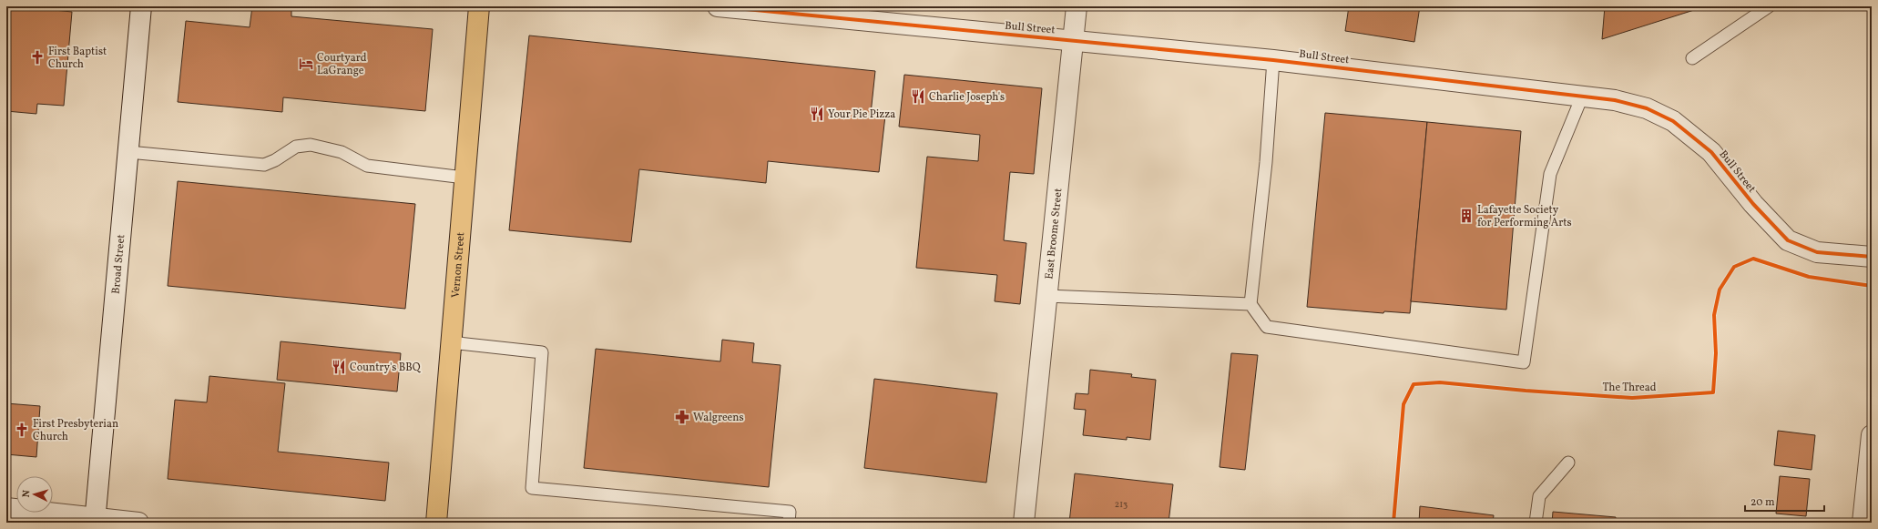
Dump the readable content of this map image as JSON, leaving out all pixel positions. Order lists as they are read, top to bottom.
{
  "streets": {
    "main road": ["Vernon Street"],
    "street": ["Bull Street", "East Broome Street", "Broad Street"],
    "cycle path": ["The Thread"]
  },
  "crossings": [
    ["Bull Street", "East Broome Street"]
  ],
  "places": {
    "church": ["First Baptist Church", "First Presbyterian Church"],
    "hotel": ["Courtyard LaGrange"],
    "restaurant": ["Charlie Joseph's", "Your Pie Pizza", "Country's BBQ"],
    "building": ["Lafayette Society for Performing Arts"],
    "pharmacy": ["Walgreens"]
  },
  "house_numbers": ["213"],
  "scale_bar": "20 m",
  "north": "left"
}
